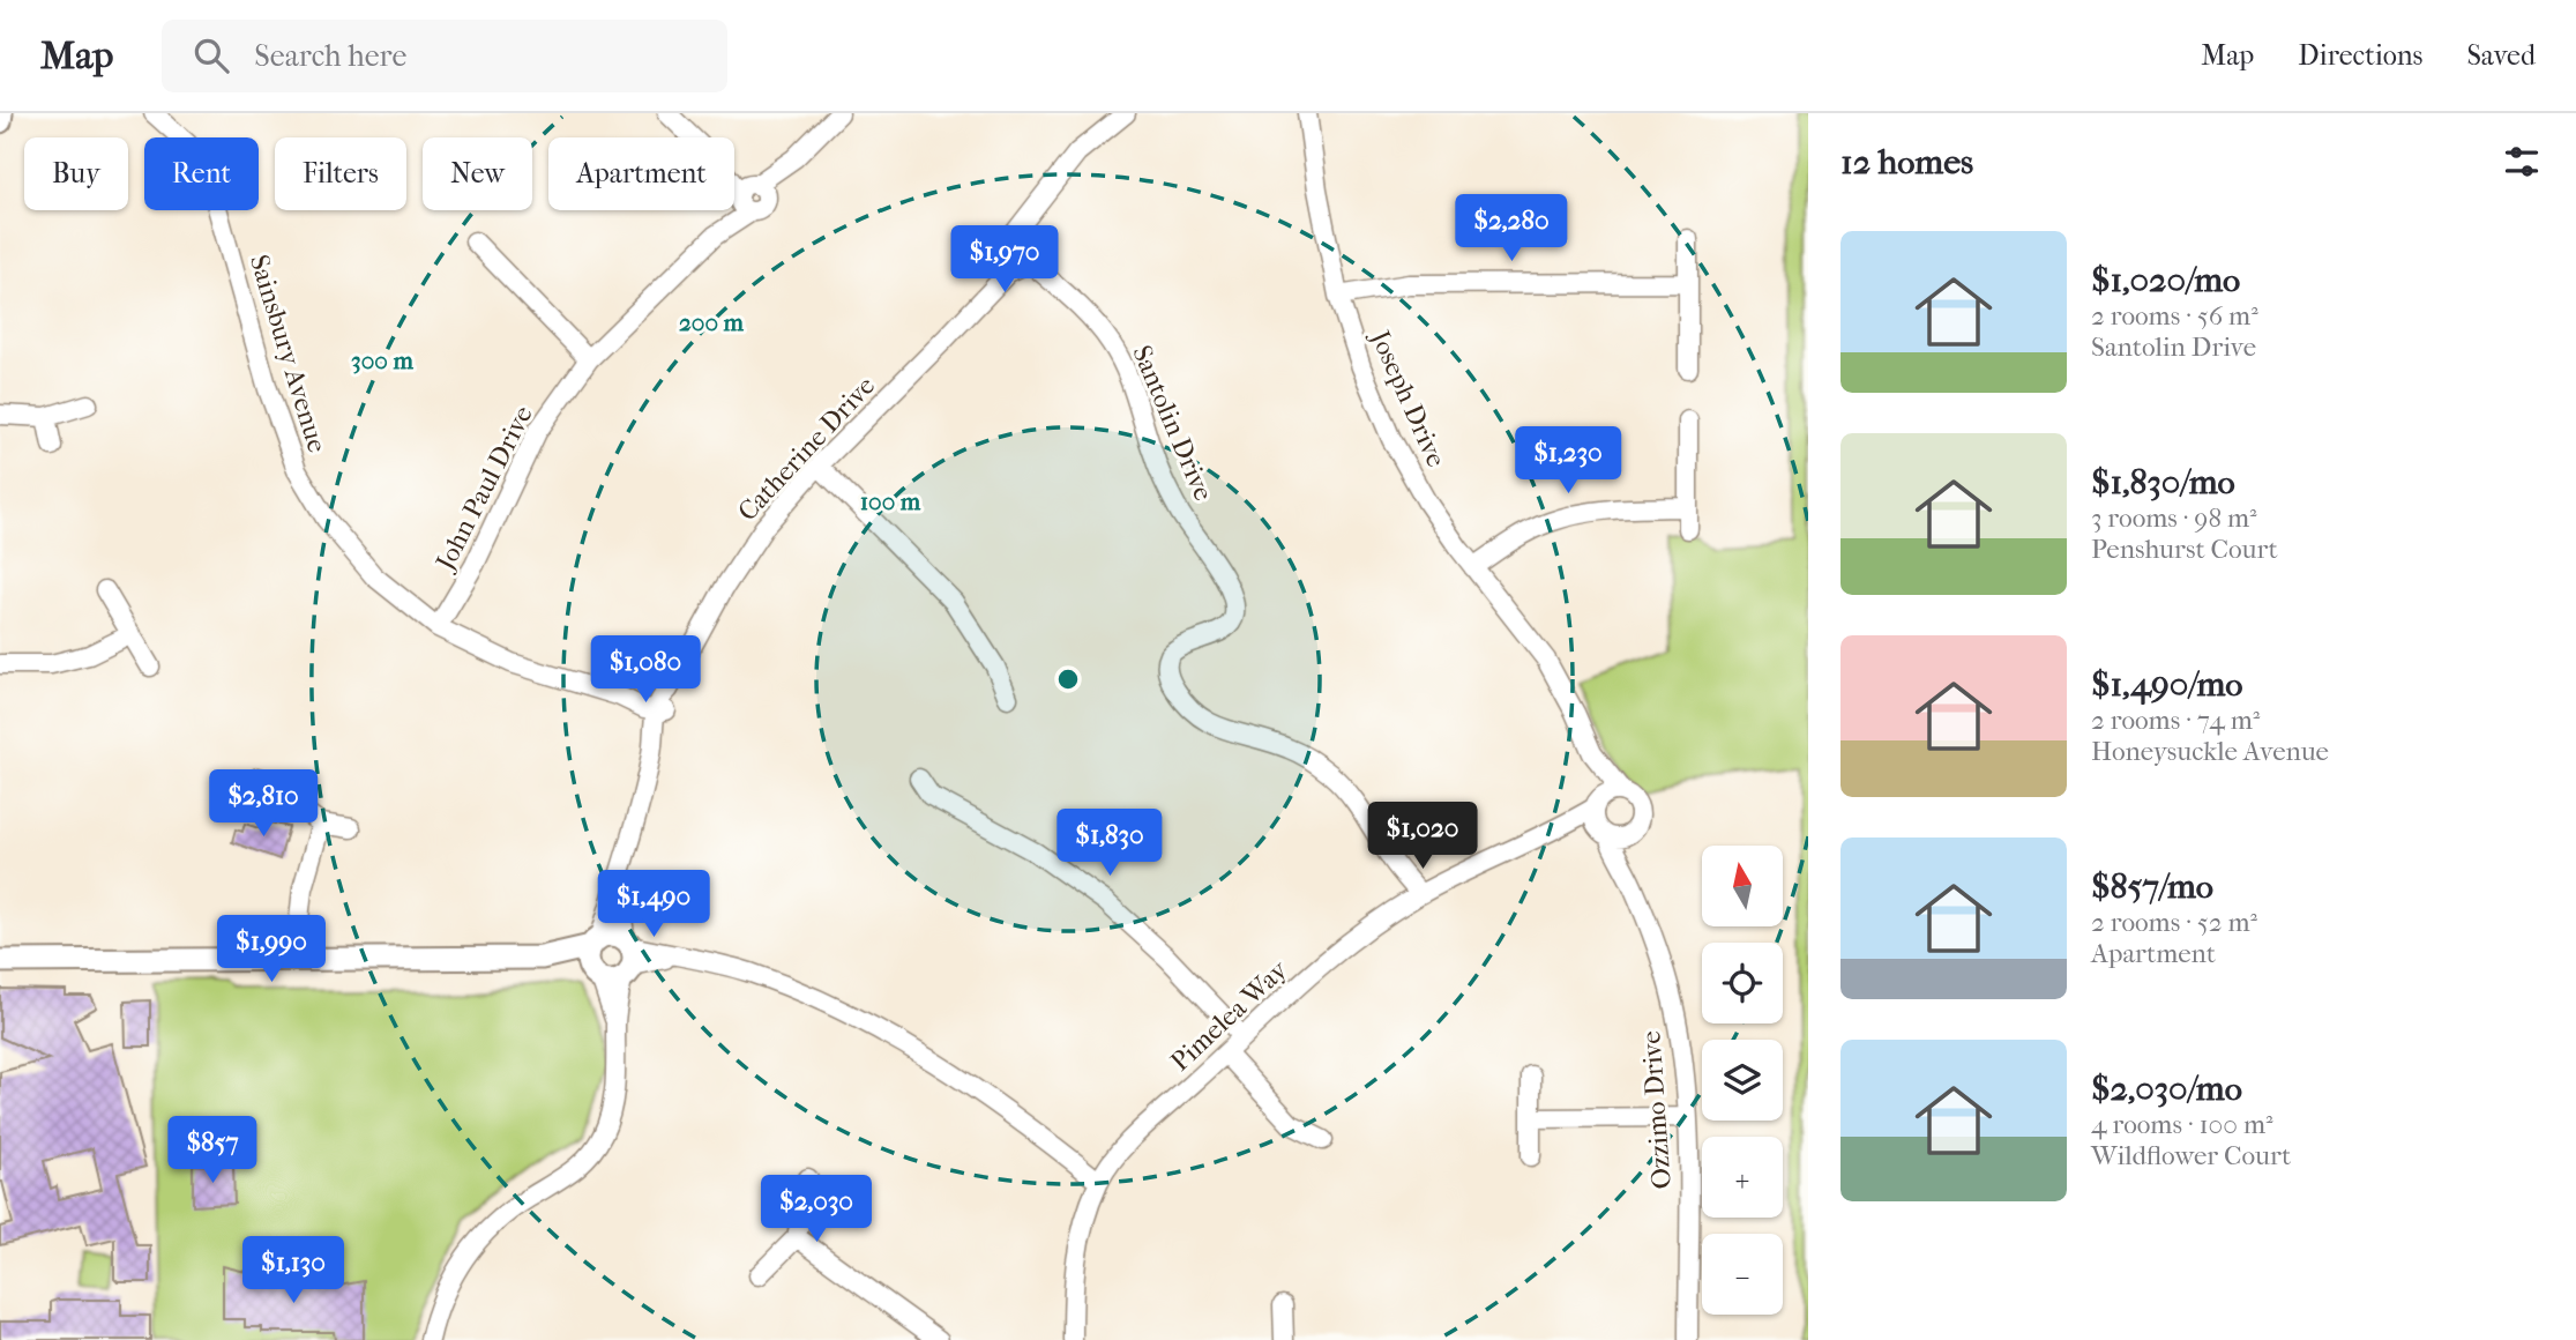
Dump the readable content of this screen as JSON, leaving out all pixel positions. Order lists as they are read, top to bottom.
{
  "streets": {
    "street": [
      "Sainsbury Avenue",
      "Joseph Drive",
      "Santolin Drive",
      "Catherine Drive",
      "John Paul Drive",
      "Pimelea Way",
      "Ozzimo Drive"
    ]
  },
  "crossings": [
    ["Sainsbury Avenue", "Catherine Drive"],
    ["Sainsbury Avenue", "John Paul Drive"],
    ["Joseph Drive", "Pimelea Way"],
    ["Joseph Drive", "Ozzimo Drive"],
    ["Santolin Drive", "Catherine Drive"],
    ["Santolin Drive", "Pimelea Way"],
    ["Pimelea Way", "Ozzimo Drive"]
  ],
  "north": "top",
  "page": {
    "header": "Map",
    "search": "Search here",
    "nav": ["Map", "Directions", "Saved"],
    "heading": "12 homes",
    "chip": [
      "Buy",
      "Rent",
      "Filters",
      "New",
      "Apartment"
    ],
    "price": [
      "$2,280",
      "$1,970",
      "$1,230",
      "$1,080",
      "$2,810",
      "$1,020",
      "$1,830",
      "$1,490",
      "$1,990",
      "$857",
      "$2,030",
      "$1,130"
    ],
    "list": [
      {
        "name": "$1,020/mo",
        "note": "2 rooms · 56 m² · Santolin Drive"
      },
      {
        "name": "$1,830/mo",
        "note": "3 rooms · 98 m² · Penshurst Court"
      },
      {
        "name": "$1,490/mo",
        "note": "2 rooms · 74 m² · Honeysuckle Avenue"
      },
      {
        "name": "$857/mo",
        "note": "2 rooms · 52 m² · Apartment"
      },
      {
        "name": "$2,030/mo",
        "note": "4 rooms · 100 m² · Wildflower Court"
      }
    ],
    "map_buttons": ["+", "−"]
  },
  "rings": ["200 m", "300 m", "100 m"]
}
